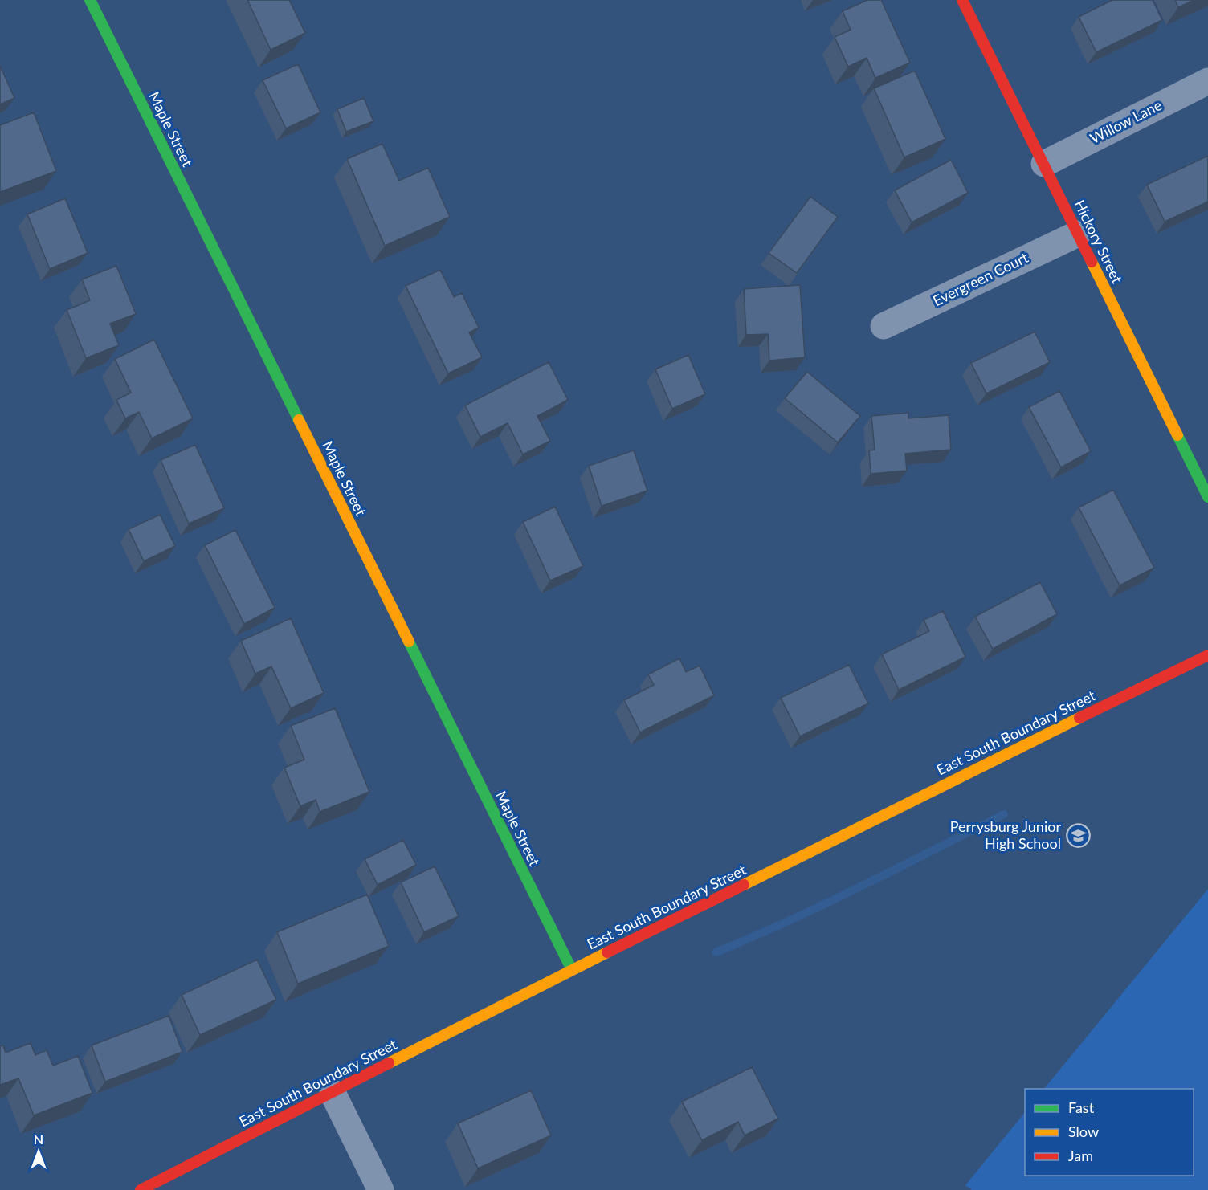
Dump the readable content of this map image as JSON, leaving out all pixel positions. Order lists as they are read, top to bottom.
{
  "streets": {
    "street": [
      "Willow Lane",
      "Maple Street",
      "Hickory Street",
      "Evergreen Court",
      "East South Boundary Street"
    ]
  },
  "crossings": [
    ["Willow Lane", "Hickory Street"],
    ["Maple Street", "East South Boundary Street"],
    ["Hickory Street", "Evergreen Court"]
  ],
  "places": {
    "school or university": ["Perrysburg Junior High School"]
  },
  "legend": ["Fast", "Slow", "Jam"],
  "north": "top"
}
